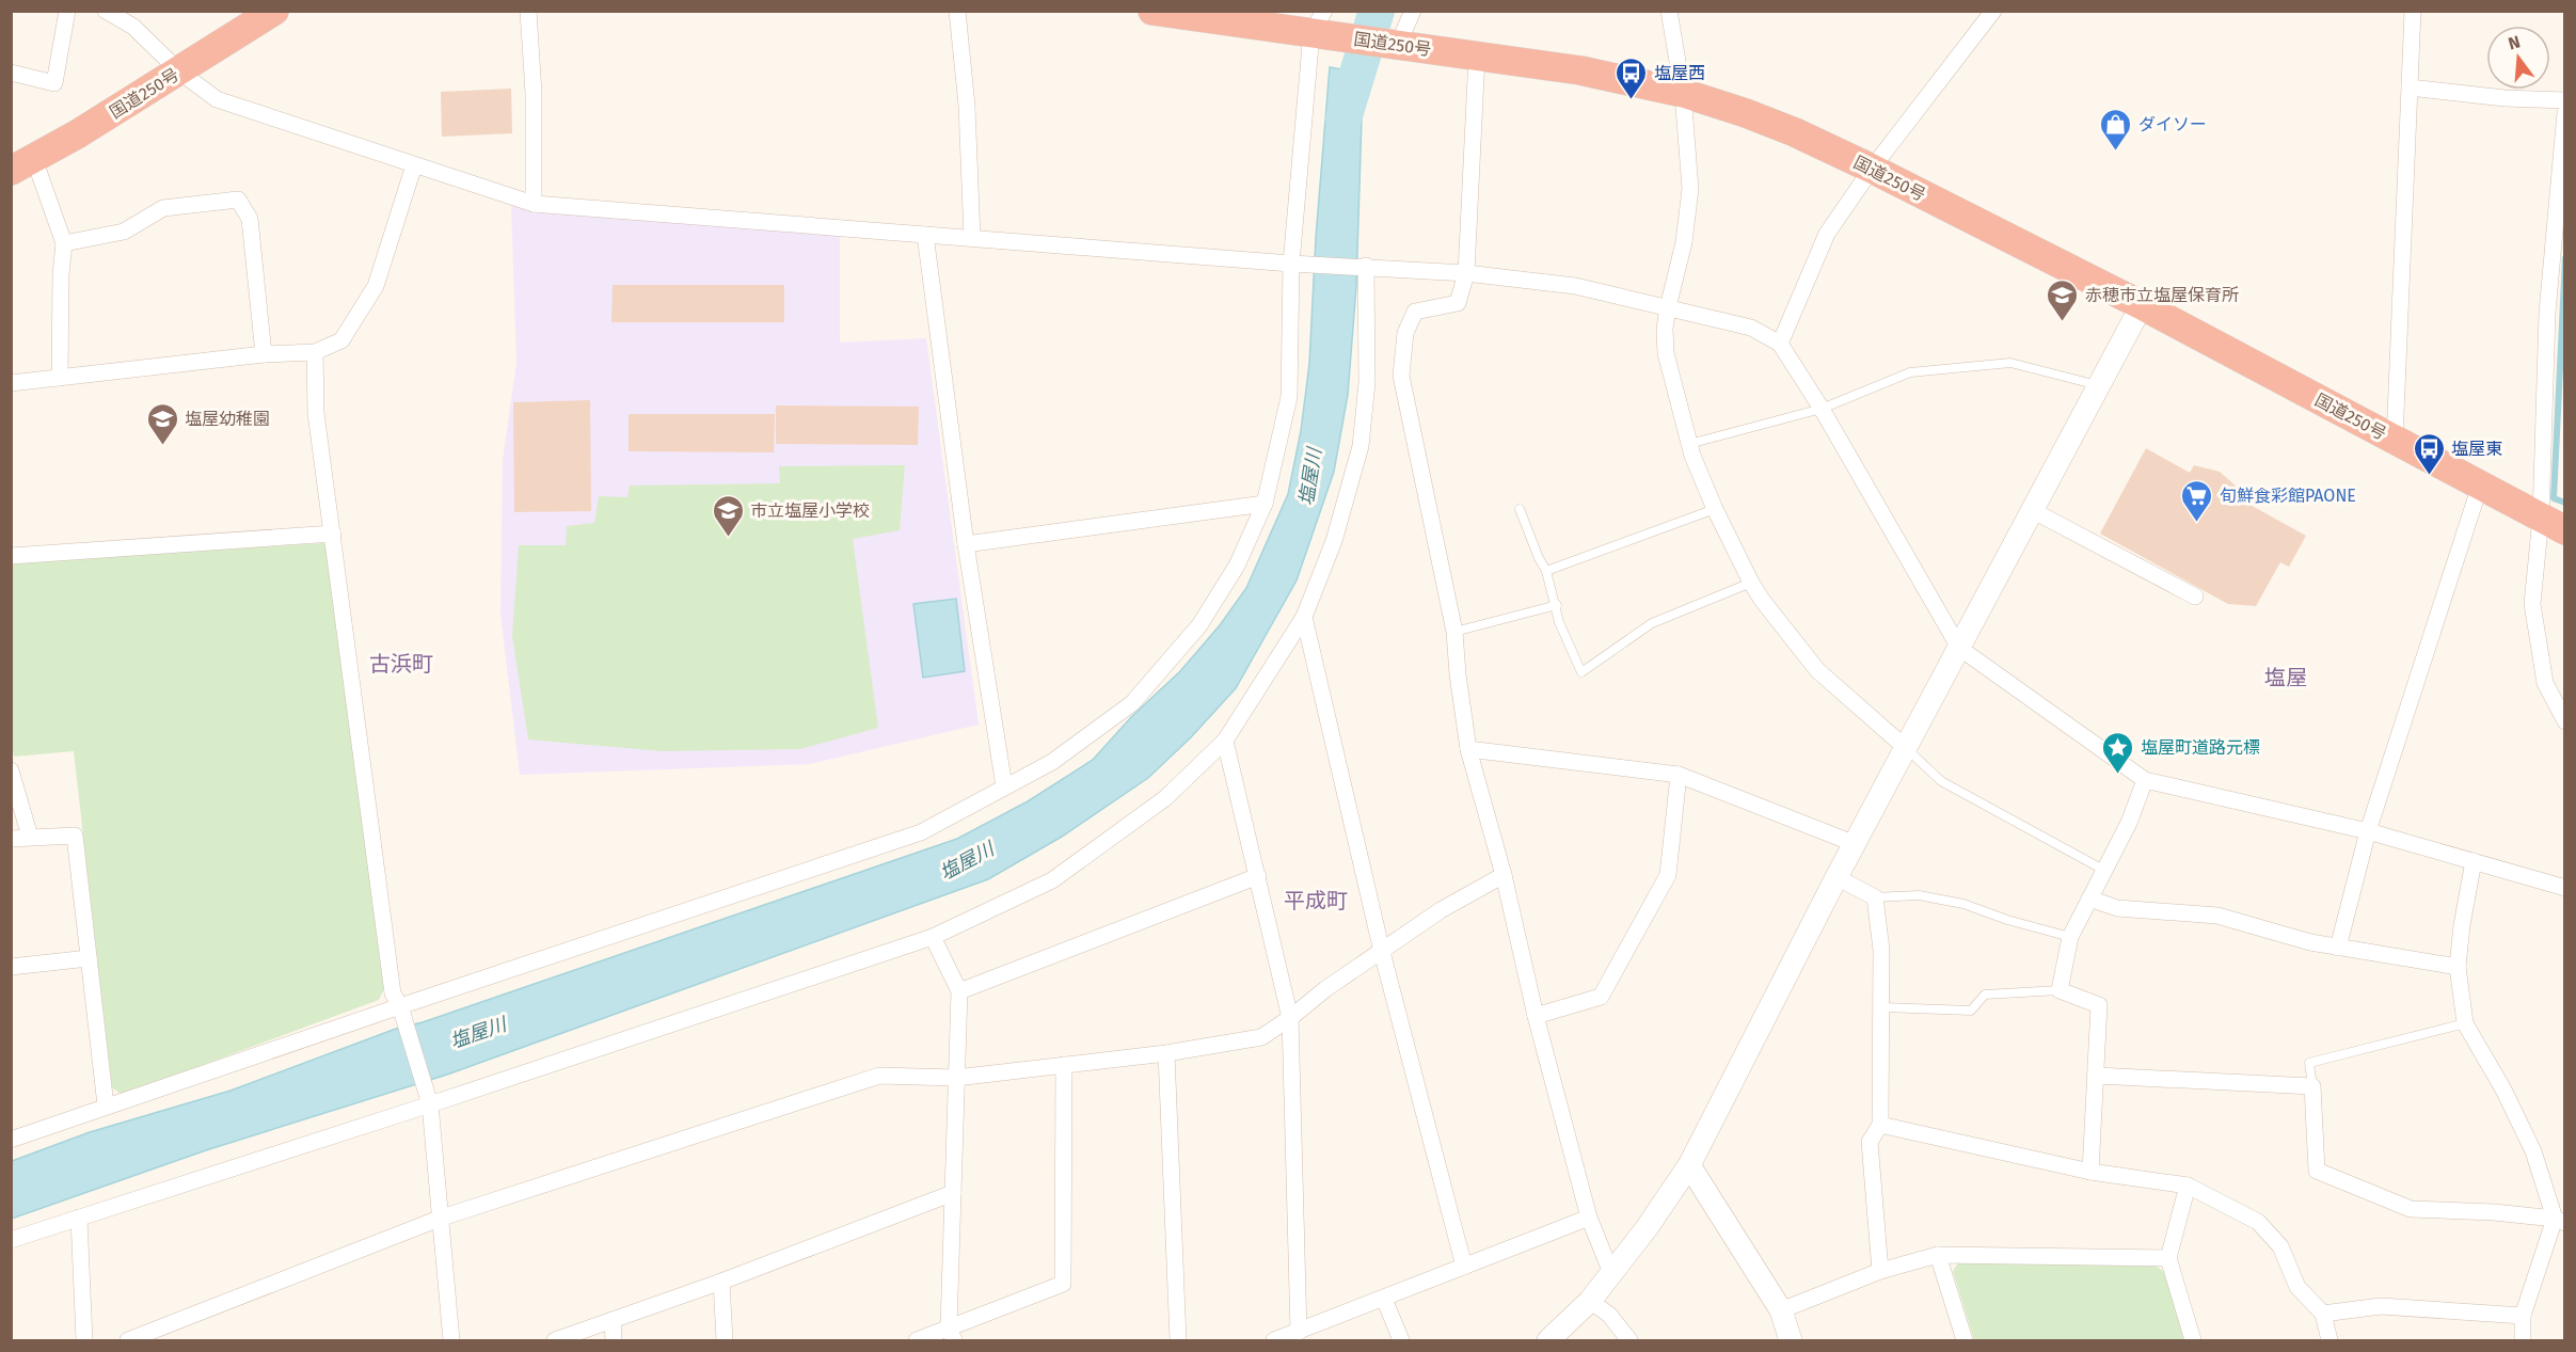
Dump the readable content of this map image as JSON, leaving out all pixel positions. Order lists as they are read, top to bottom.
{
  "streets": {
    "highway": ["国道250号"]
  },
  "districts": ["古浜町", "塩屋", "平成町"],
  "water": ["塩屋川"],
  "places": {
    "bus stop": ["塩屋西", "塩屋東"],
    "shop": ["ダイソー"],
    "school or university": ["赤穂市立塩屋保育所", "塩屋幼稚園", "市立塩屋小学校"],
    "supermarket": ["旬鮮食彩館PAONE"],
    "place": ["塩屋町道路元標"]
  },
  "north": "top"
}
